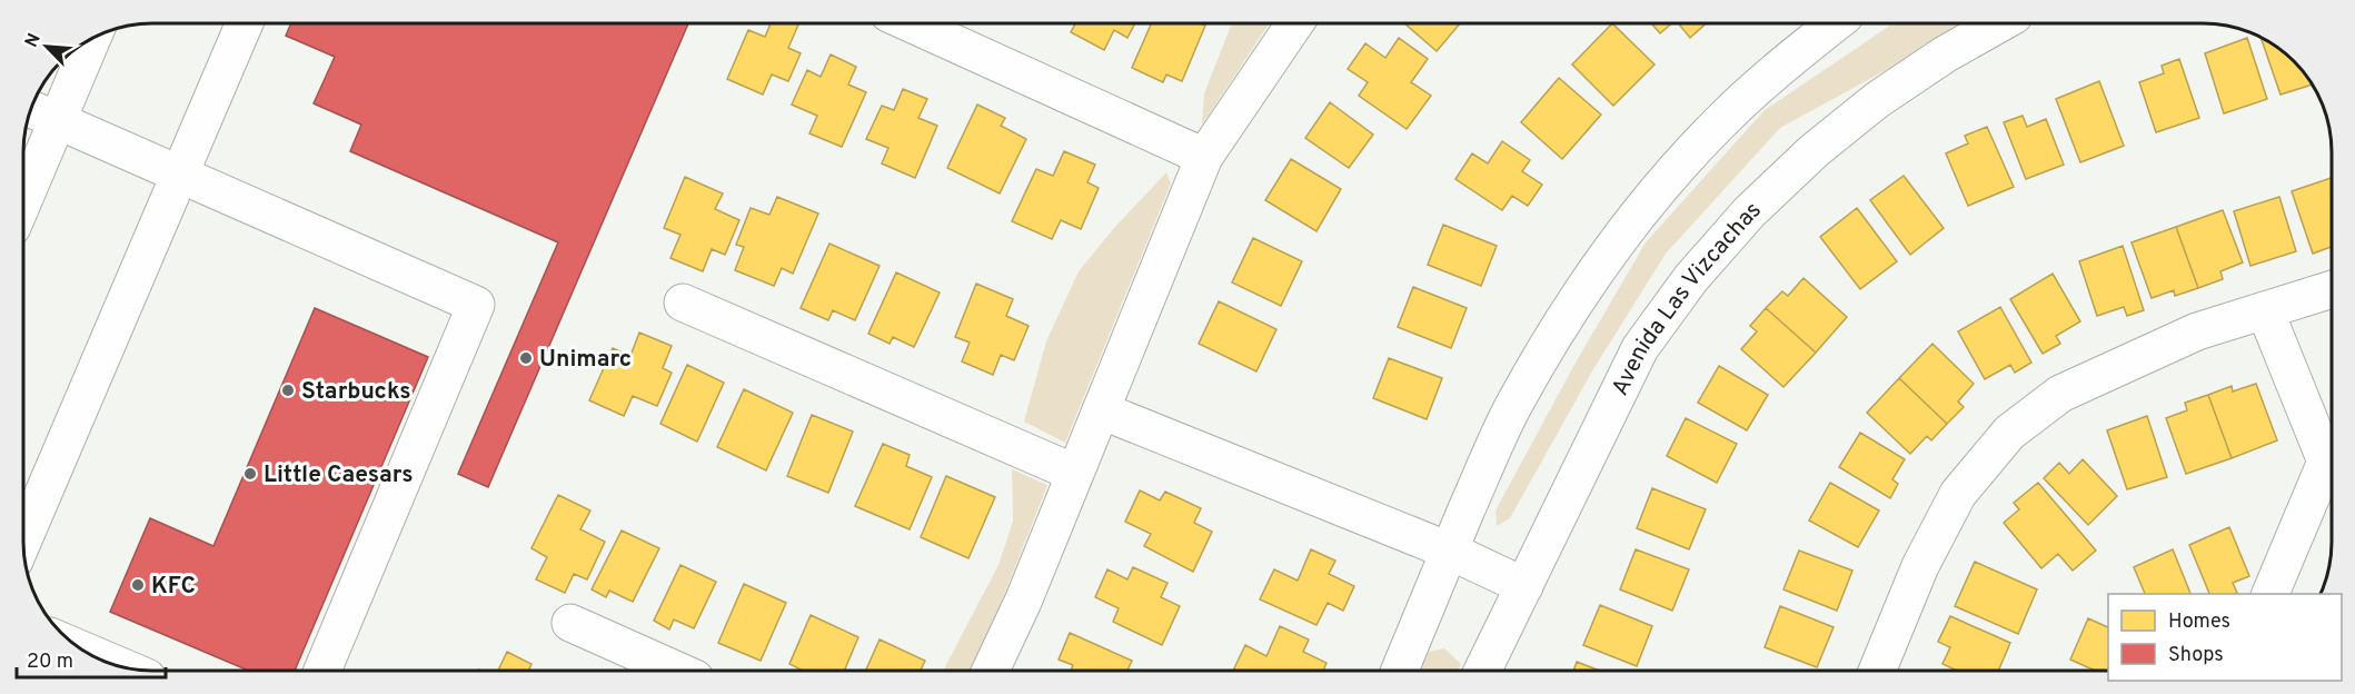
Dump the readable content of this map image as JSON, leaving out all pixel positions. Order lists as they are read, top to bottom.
{
  "streets": {
    "street": ["Avenida Las Vizcachas"]
  },
  "places": [
    "Unimarc",
    "Starbucks",
    "Little Caesars",
    "KFC"
  ],
  "legend": ["Homes", "Shops"],
  "scale_bar": "20 m",
  "north": "top left"
}
